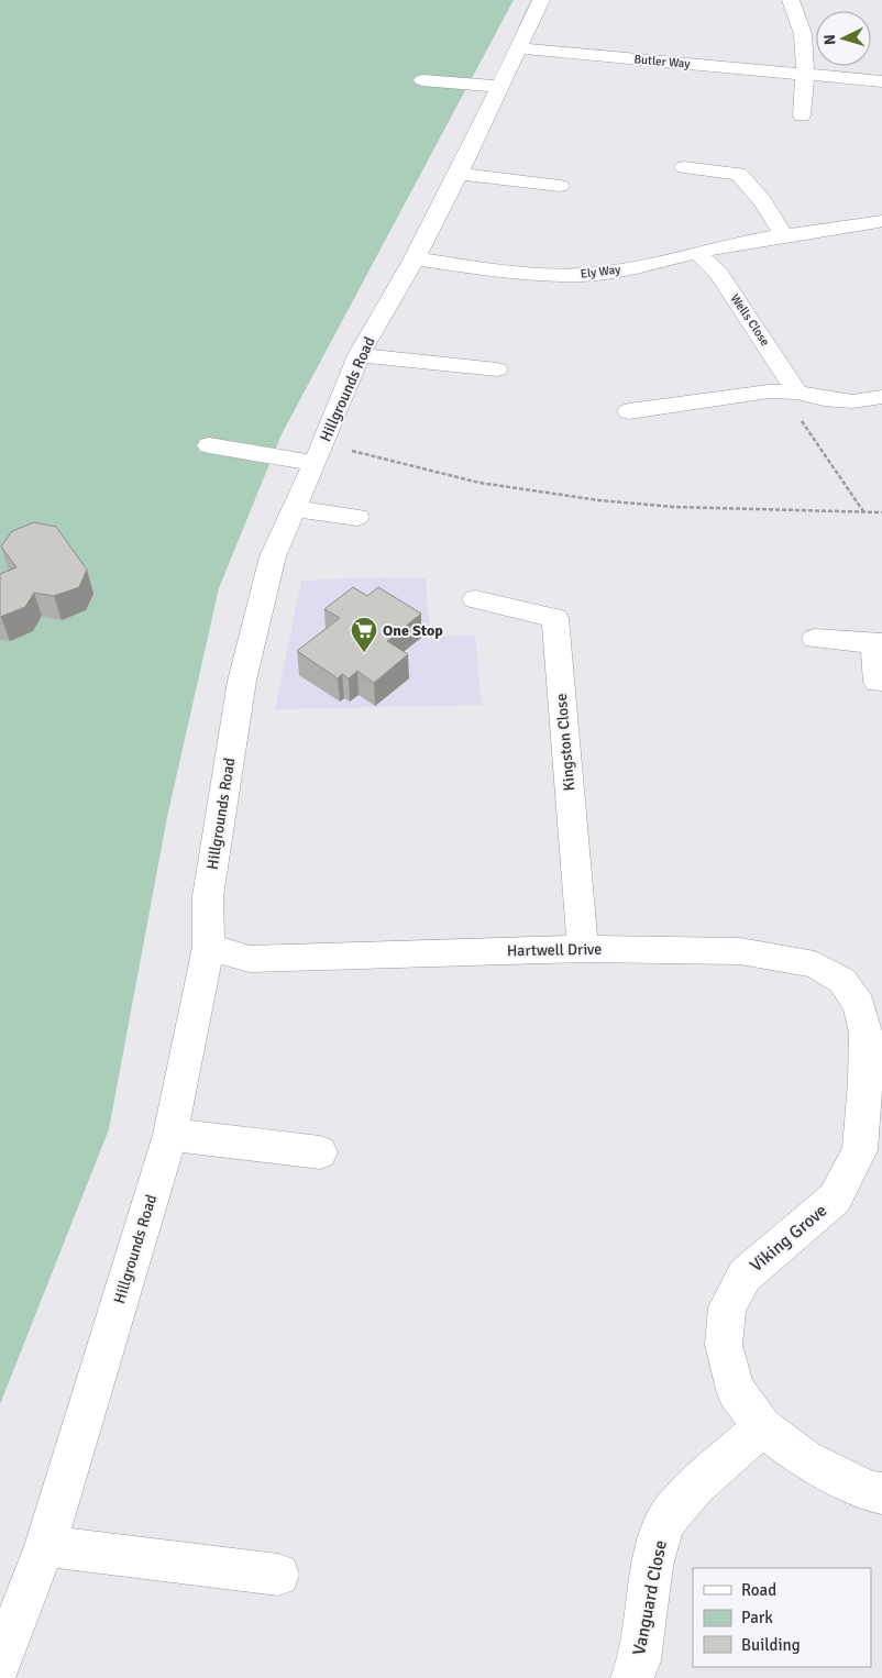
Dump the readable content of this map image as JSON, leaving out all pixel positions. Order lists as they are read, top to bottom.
{
  "streets": {
    "street": [
      "Butler Way",
      "Ely Way",
      "Wells Close",
      "Hillgrounds Road",
      "Kingston Close",
      "Hartwell Drive",
      "Viking Grove",
      "Vanguard Close"
    ]
  },
  "crossings": [
    ["Butler Way", "Hillgrounds Road"],
    ["Ely Way", "Wells Close"],
    ["Ely Way", "Hillgrounds Road"],
    ["Hillgrounds Road", "Hartwell Drive"],
    ["Kingston Close", "Hartwell Drive"],
    ["Hartwell Drive", "Viking Grove"],
    ["Viking Grove", "Vanguard Close"]
  ],
  "places": {
    "supermarket": ["One Stop"]
  },
  "legend": ["Road", "Park", "Building"],
  "north": "left"
}
